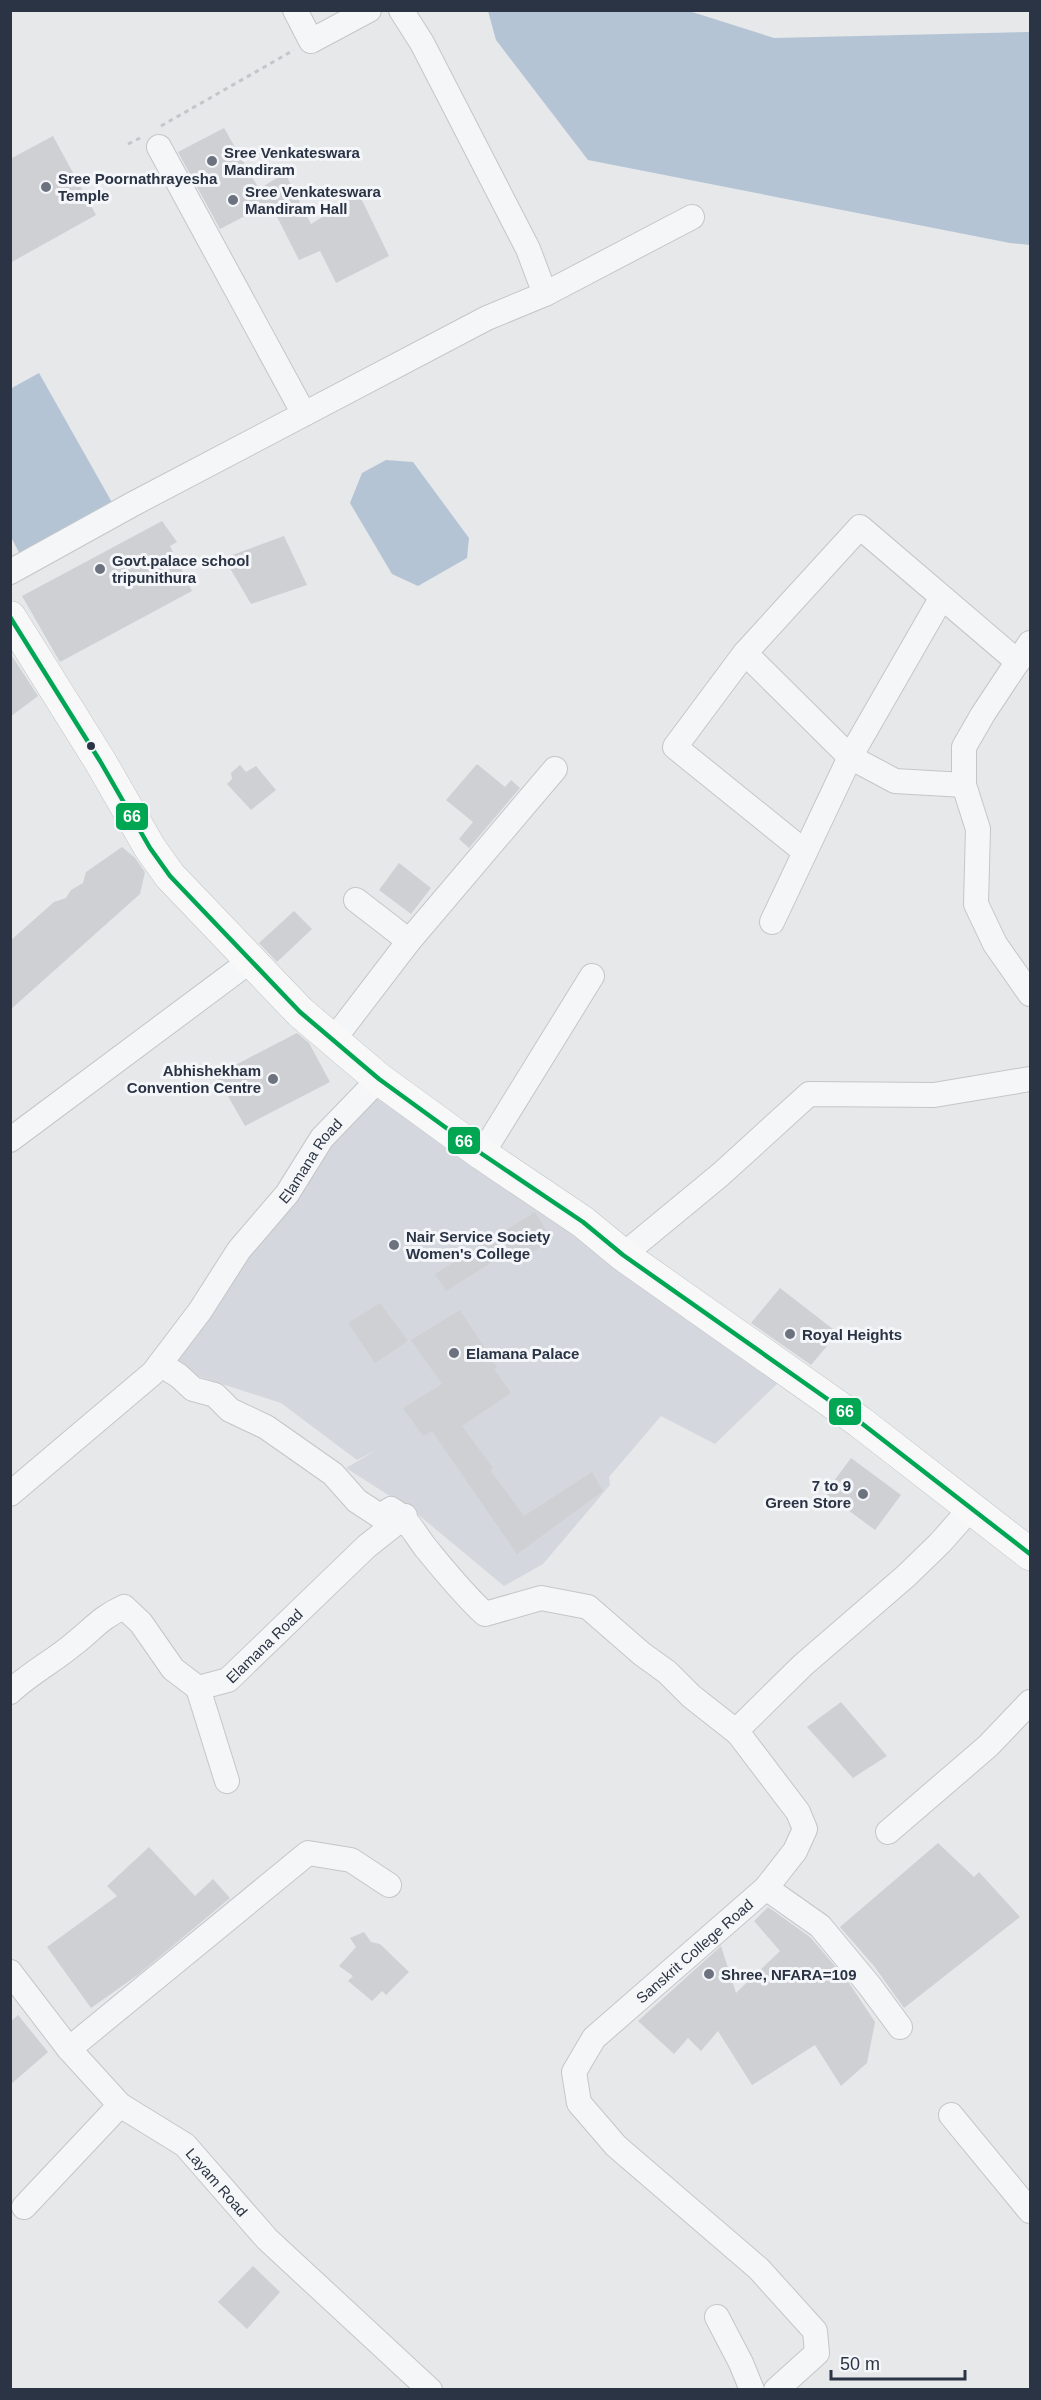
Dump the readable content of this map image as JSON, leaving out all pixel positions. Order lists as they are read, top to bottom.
{
  "streets": {
    "street": ["Elamana Road", "Sanskrit College Road", "Layam Road"]
  },
  "places": [
    "Sree Venkateswara Mandiram",
    "Sree Poornathrayesha Temple",
    "Sree Venkateswara Mandiram Hall",
    "Govt.palace school tripunithura",
    "Abhishekham Convention Centre",
    "Nair Service Society Women's College",
    "Royal Heights",
    "Elamana Palace",
    "7 to 9 Green Store",
    "Shree, NFARA=109"
  ],
  "lines": ["transit line 66"],
  "scale_bar": "50 m"
}
